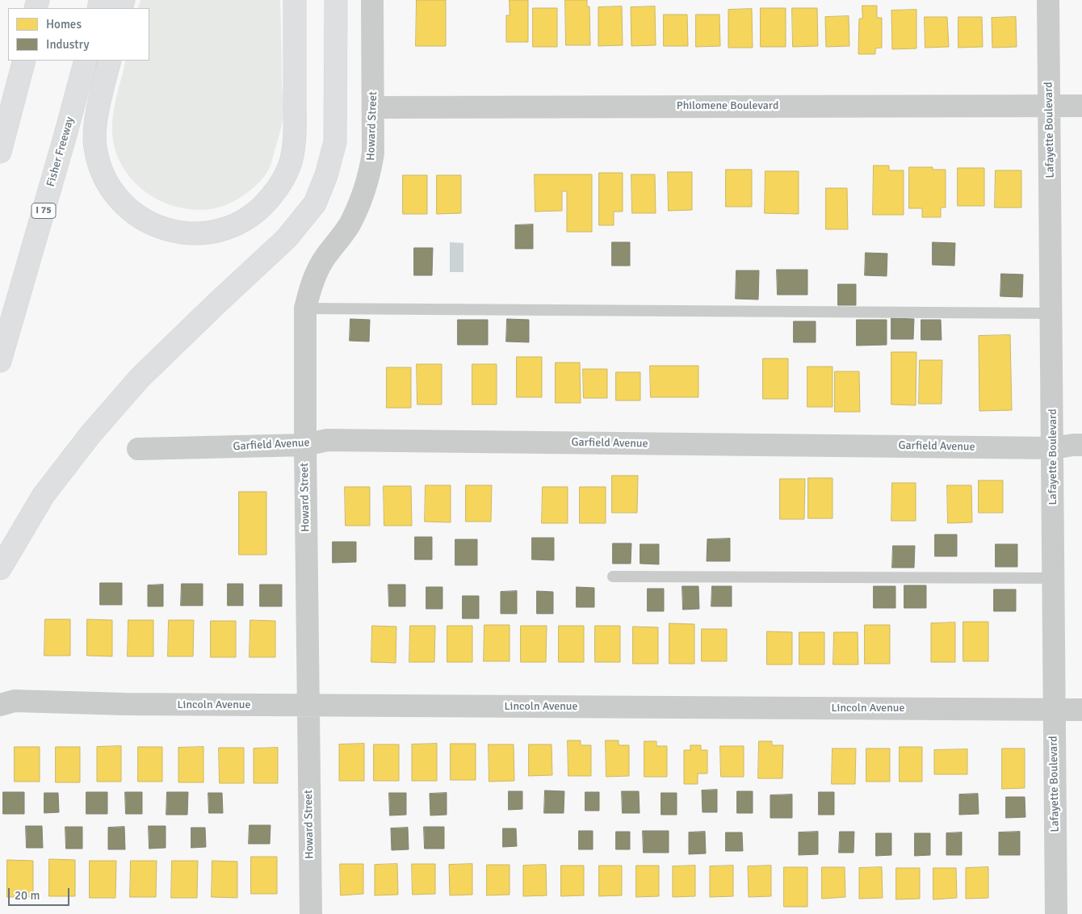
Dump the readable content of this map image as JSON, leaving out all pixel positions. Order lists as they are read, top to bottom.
{
  "streets": {
    "highway": ["Fisher Freeway", "I 75"],
    "street": [
      "Philomene Boulevard",
      "Howard Street",
      "Lafayette Boulevard",
      "Garfield Avenue",
      "Lincoln Avenue"
    ]
  },
  "crossings": [
    ["Philomene Boulevard", "Howard Street"],
    ["Philomene Boulevard", "Lafayette Boulevard"],
    ["Howard Street", "Garfield Avenue"],
    ["Howard Street", "Lincoln Avenue"],
    ["Lafayette Boulevard", "Garfield Avenue"],
    ["Lafayette Boulevard", "Lincoln Avenue"]
  ],
  "legend": ["Homes", "Industry"],
  "scale_bar": "20 m"
}
